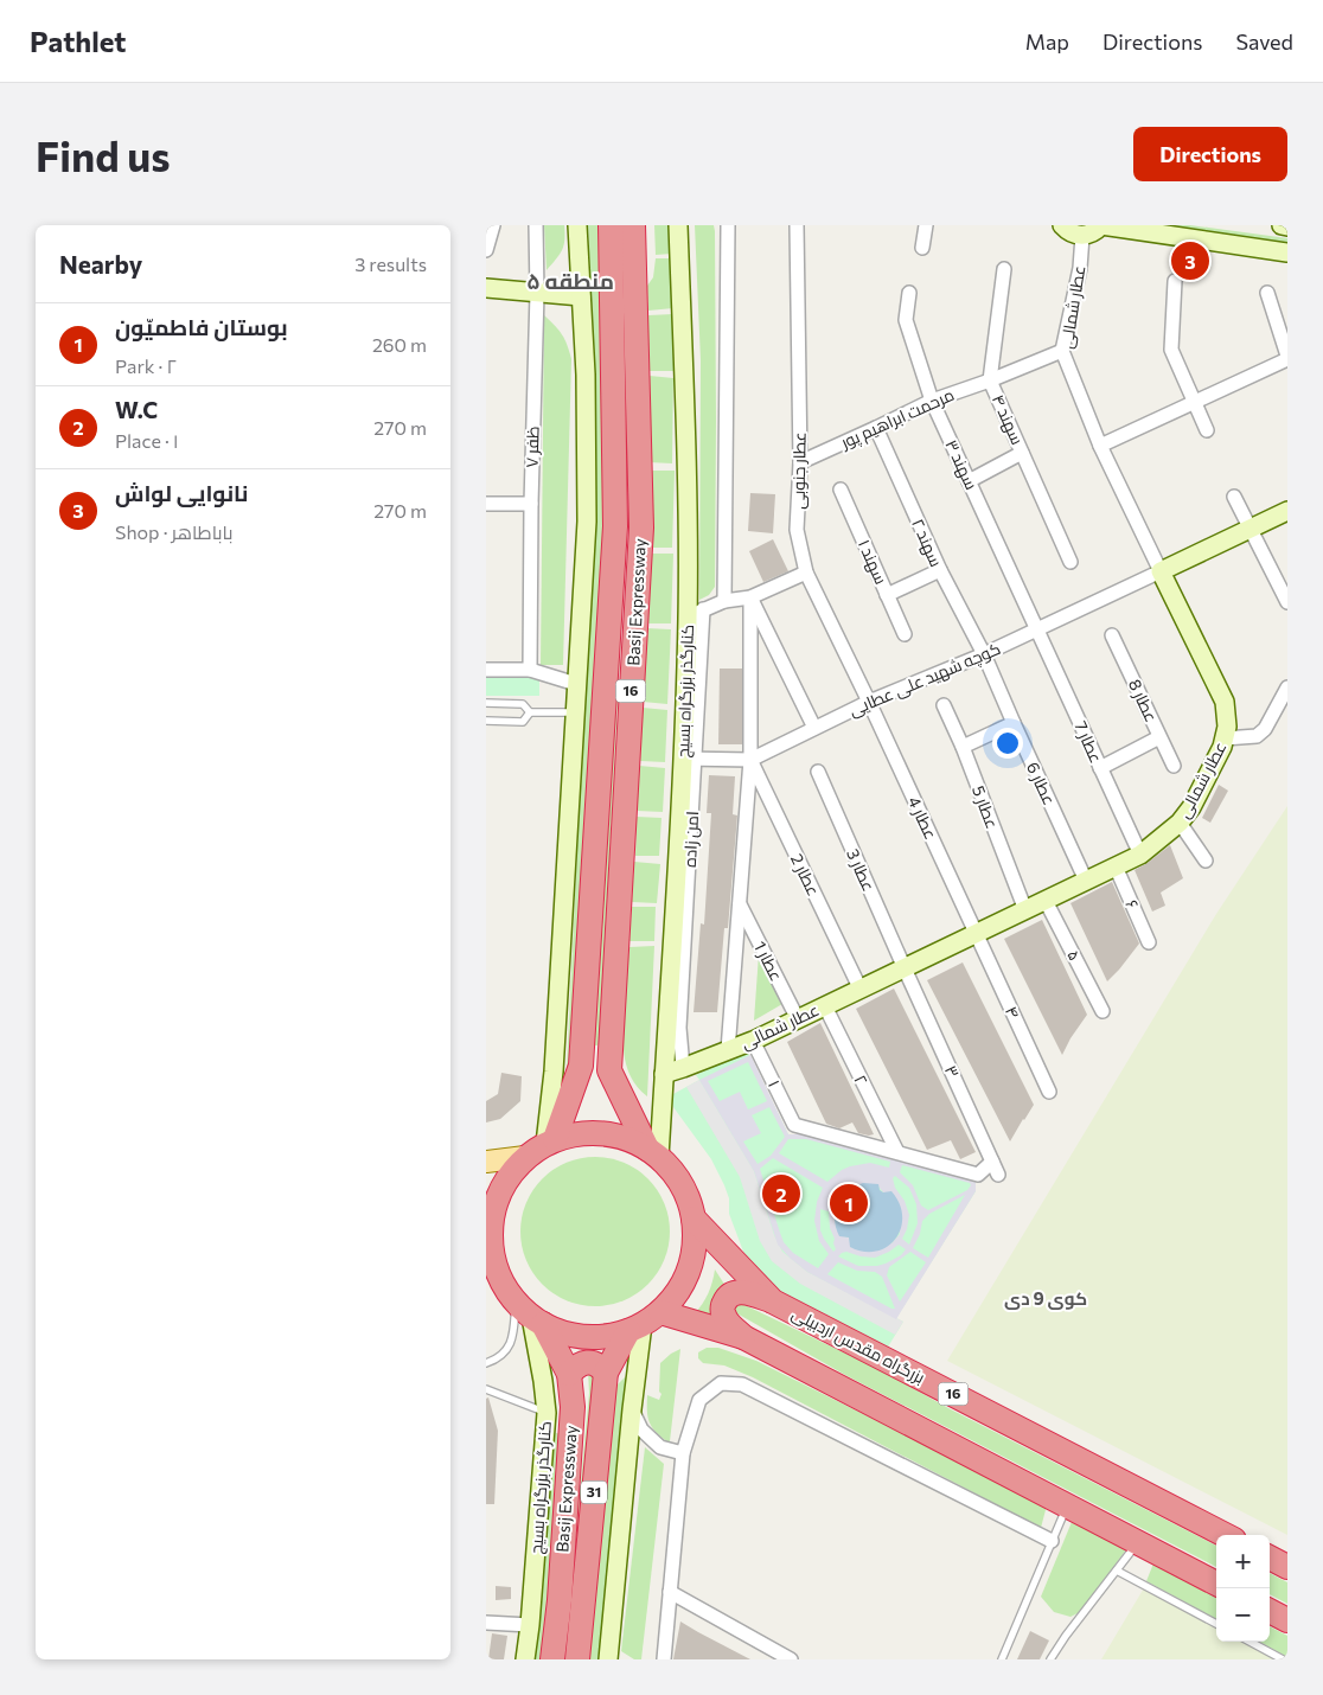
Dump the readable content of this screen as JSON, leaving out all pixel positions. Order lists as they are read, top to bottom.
{
  "streets": {
    "highway": [
      "Basij Expressway",
      "16",
      "بزرگراه مقدس اردبیلی",
      "31"
    ],
    "street": [
      "عطار شمالی",
      "مرحمت ابراهیم پور",
      "سهند ۴",
      "ظفر ۷",
      "سهند ۳",
      "عطار جنوبی",
      "سهند ۲",
      "سهند ۱",
      "کوچه شهید علی عطایی",
      "کنارگذر بزرگراه بسیج",
      "عطار 8",
      "عطار 7",
      "عطار 6",
      "عطار 5",
      "عطار 4",
      "امن زاده",
      "عطار 3",
      "عطار 2",
      "۶",
      "۵",
      "عطار 1",
      "۴",
      "۳",
      "۲",
      "۱"
    ]
  },
  "crossings": [
    ["عطار شمالی", "مرحمت ابراهیم پور"],
    ["عطار شمالی", "کوچه شهید علی عطایی"],
    ["عطار شمالی", "کنارگذر بزرگراه بسیج"],
    ["عطار شمالی", "عطار 7"],
    ["عطار شمالی", "عطار 6"],
    ["عطار شمالی", "عطار 5"],
    ["عطار شمالی", "عطار 4"],
    ["عطار شمالی", "امن زاده"],
    ["عطار شمالی", "عطار 3"],
    ["عطار شمالی", "عطار 2"],
    ["عطار شمالی", "۶"],
    ["عطار شمالی", "۵"],
    ["عطار شمالی", "عطار 1"],
    ["عطار شمالی", "۴"],
    ["عطار شمالی", "۳"],
    ["عطار شمالی", "۲"],
    ["عطار شمالی", "۱"],
    ["مرحمت ابراهیم پور", "سهند ۴"],
    ["مرحمت ابراهیم پور", "سهند ۳"],
    ["مرحمت ابراهیم پور", "عطار جنوبی"],
    ["مرحمت ابراهیم پور", "سهند ۲"],
    ["سهند ۳", "کوچه شهید علی عطایی"],
    ["سهند ۳", "عطار 7"],
    ["عطار جنوبی", "کوچه شهید علی عطایی"],
    ["عطار جنوبی", "عطار 4"],
    ["سهند ۲", "کوچه شهید علی عطایی"],
    ["سهند ۲", "عطار 6"],
    ["Basij Expressway", "16"],
    ["Basij Expressway", "کنارگذر بزرگراه بسیج"],
    ["Basij Expressway", "بزرگراه مقدس اردبیلی"],
    ["کوچه شهید علی عطایی", "کنارگذر بزرگراه بسیج"],
    ["کوچه شهید علی عطایی", "عطار 7"],
    ["کوچه شهید علی عطایی", "عطار 6"],
    ["کوچه شهید علی عطایی", "عطار 4"],
    ["کوچه شهید علی عطایی", "امن زاده"],
    ["کوچه شهید علی عطایی", "عطار 2"],
    ["16", "کنارگذر بزرگراه بسیج"],
    ["16", "بزرگراه مقدس اردبیلی"],
    ["کنارگذر بزرگراه بسیج", "امن زاده"],
    ["کنارگذر بزرگراه بسیج", "بزرگراه مقدس اردبیلی"],
    ["عطار 4", "۴"],
    ["عطار 3", "۳"],
    ["۲", "۱"]
  ],
  "districts": ["منطقه ۵", "کوی 9 دی"],
  "page": {
    "header": "Pathlet",
    "nav": ["Map", "Directions", "Saved"],
    "buttons": "Directions",
    "title": "Find us",
    "heading": ["Nearby", "3 results"],
    "pins": ["3", "2", "1"],
    "list": [
      {
        "mark": "1",
        "name": "بوستان فاطمیّون",
        "note": "Park · ۲",
        "value": "260 m"
      },
      {
        "mark": "2",
        "name": "W.C",
        "note": "Place · ۱",
        "value": "270 m"
      },
      {
        "mark": "3",
        "name": "نانوایی لواش",
        "note": "Shop · باباطاهر",
        "value": "270 m"
      }
    ],
    "map_buttons": ["+", "−"]
  }
}
